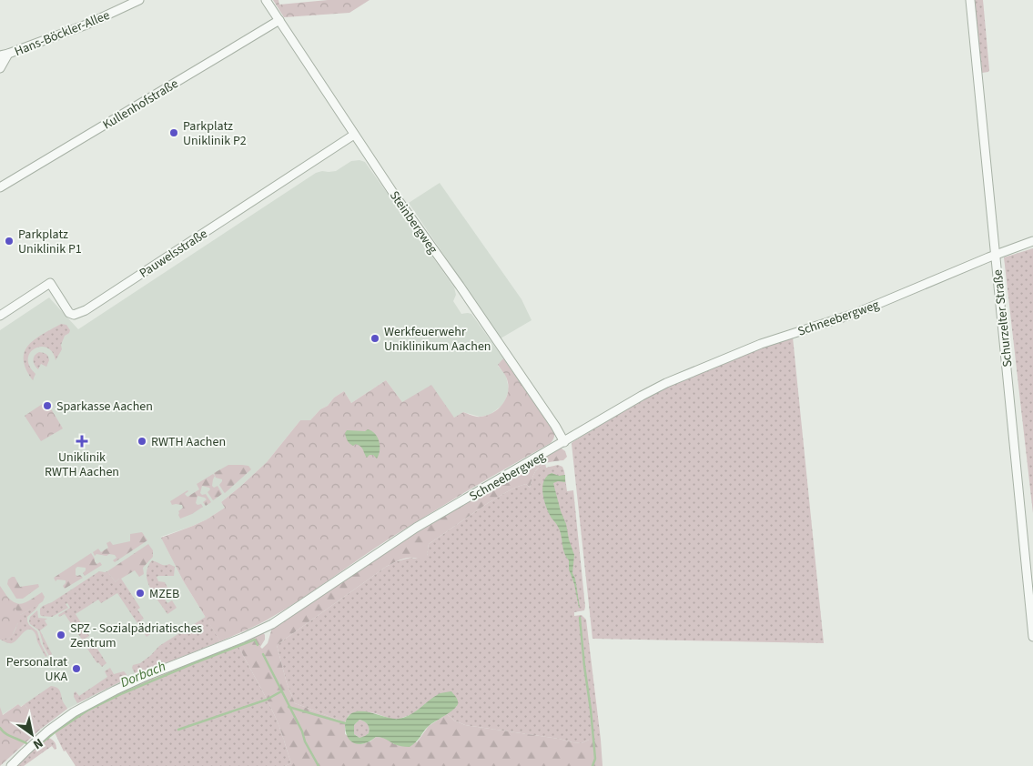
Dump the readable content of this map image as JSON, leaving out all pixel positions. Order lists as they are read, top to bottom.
{
  "streets": {
    "street": [
      "Hans-Böckler-Allee",
      "Kullenhofstraße",
      "Steinbergweg",
      "Pauwelsstraße",
      "Schneebergweg",
      "Schurzelter Straße"
    ]
  },
  "crossings": [
    ["Kullenhofstraße", "Steinbergweg"],
    ["Steinbergweg", "Pauwelsstraße"],
    ["Steinbergweg", "Schneebergweg"],
    ["Schneebergweg", "Schurzelter Straße"]
  ],
  "water": ["Dorbach"],
  "places": {
    "other": [
      "Parkplatz Uniklinik P2",
      "Parkplatz Uniklinik P1",
      "Werkfeuerwehr Uniklinikum Aachen",
      "Sparkasse Aachen",
      "RWTH Aachen",
      "MZEB",
      "SPZ - Sozialpädriatisches Zentrum",
      "Personalrat UKA"
    ],
    "health": ["Uniklinik RWTH Aachen"]
  },
  "north": "bottom right"
}
